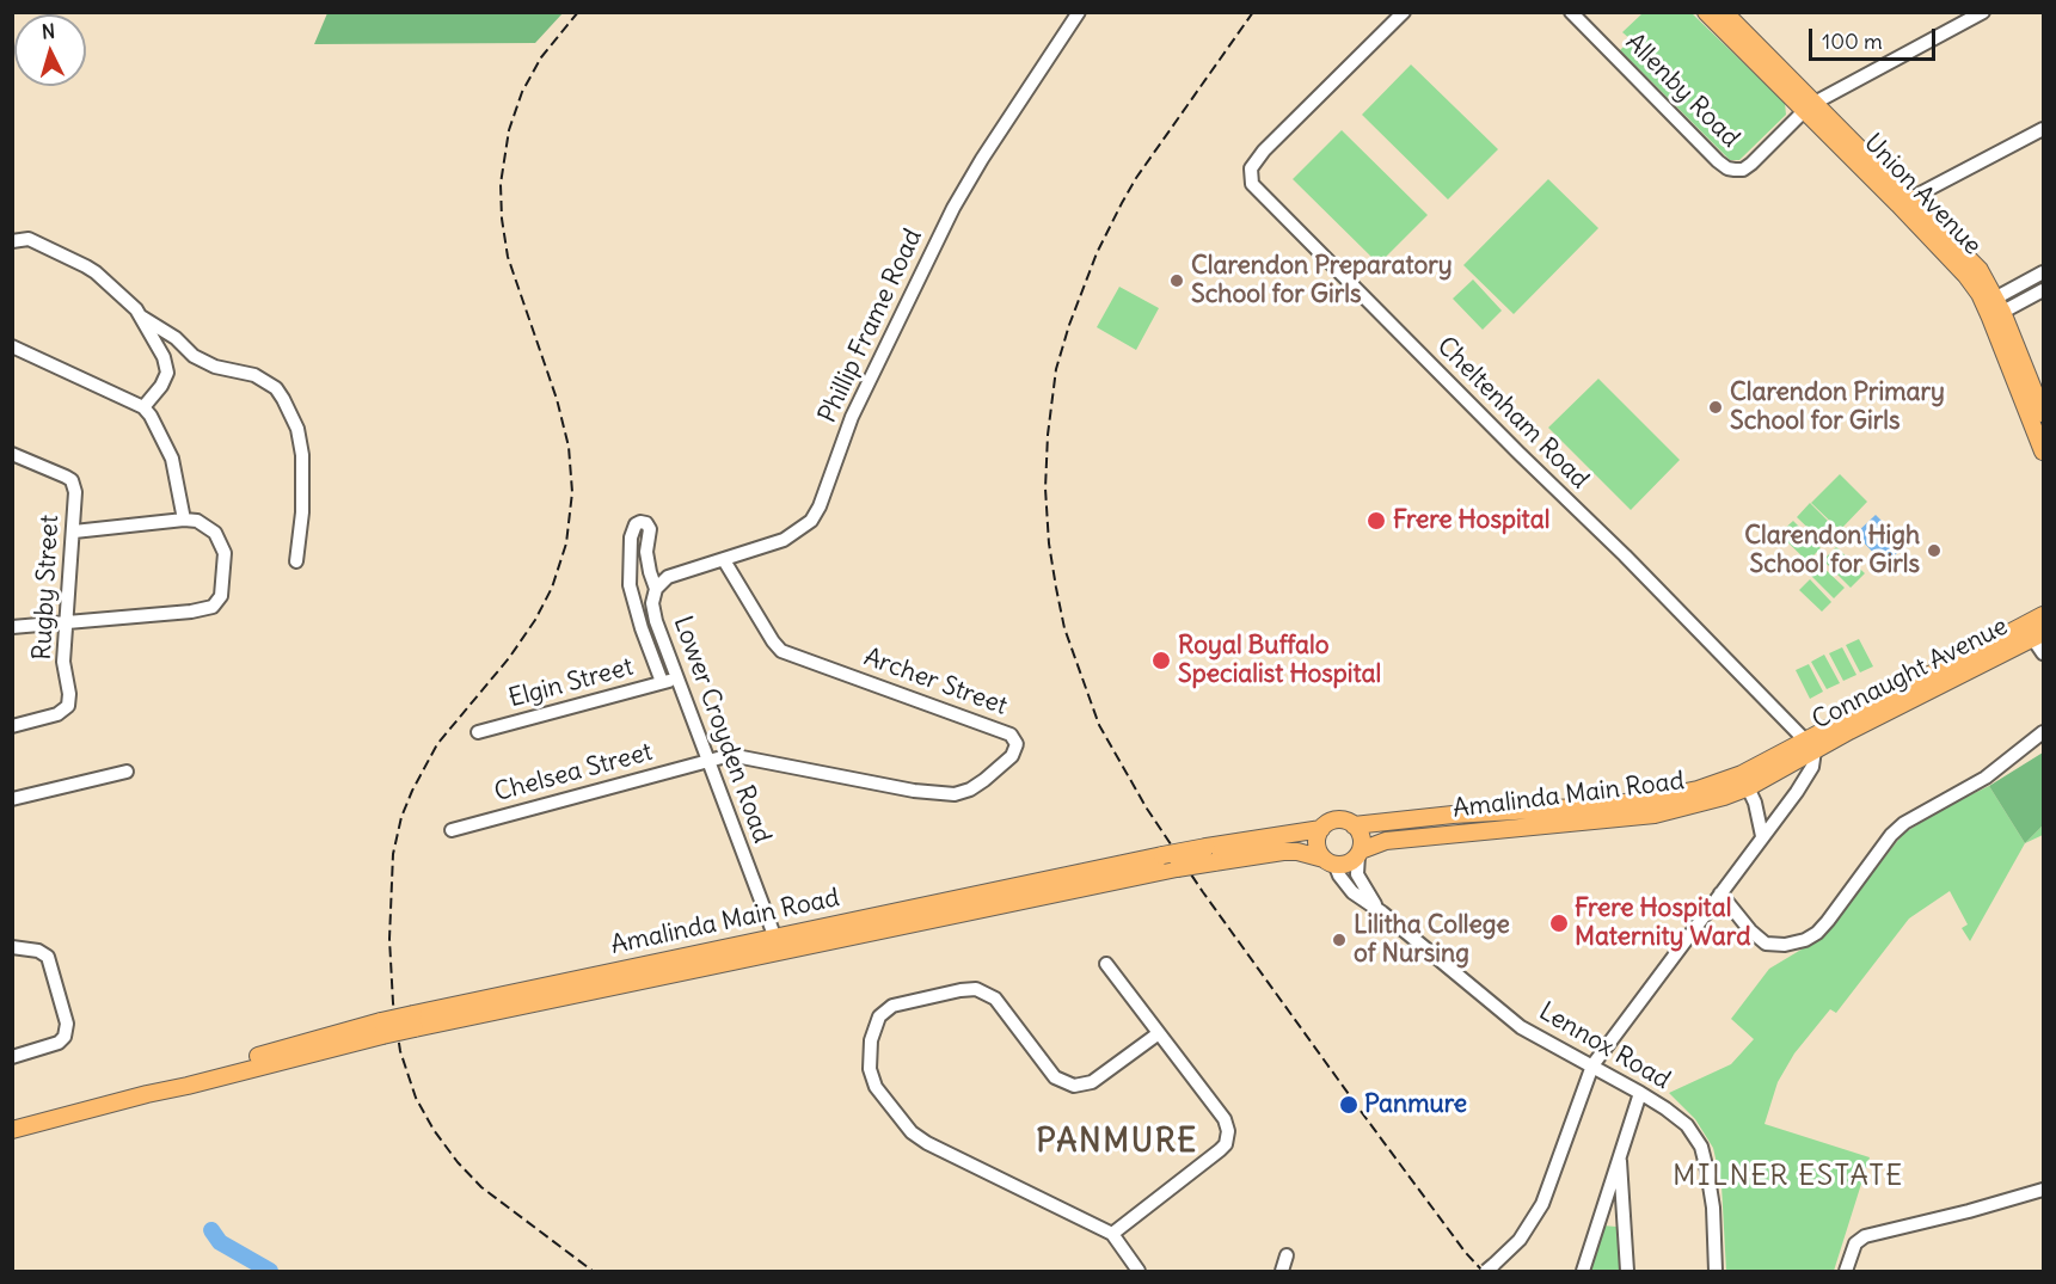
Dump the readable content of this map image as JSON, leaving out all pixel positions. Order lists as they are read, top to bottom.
{
  "streets": {
    "main road": ["Union Avenue", "Connaught Avenue", "Amalinda Main Road"],
    "street": [
      "Allenby Road",
      "Phillip Frame Road",
      "Cheltenham Road",
      "Rugby Street",
      "Archer Street",
      "Elgin Street",
      "Lower Croyden Road",
      "Chelsea Street",
      "Lennox Road"
    ]
  },
  "crossings": [
    ["Allenby Road", "Union Avenue"],
    ["Phillip Frame Road", "Archer Street"],
    ["Phillip Frame Road", "Lower Croyden Road"],
    ["Cheltenham Road", "Connaught Avenue"],
    ["Cheltenham Road", "Amalinda Main Road"],
    ["Connaught Avenue", "Amalinda Main Road"],
    ["Connaught Avenue", "Lennox Road"],
    ["Archer Street", "Lower Croyden Road"],
    ["Archer Street", "Chelsea Street"],
    ["Elgin Street", "Lower Croyden Road"],
    ["Lower Croyden Road", "Chelsea Street"],
    ["Lower Croyden Road", "Amalinda Main Road"],
    ["Amalinda Main Road", "Lennox Road"]
  ],
  "districts": ["PANMURE", "MILNER ESTATE"],
  "places": [
    "Clarendon Preparatory School for Girls",
    "Clarendon Primary School for Girls",
    "Frere Hospital",
    "Clarendon High School for Girls",
    "Royal Buffalo Specialist Hospital",
    "Frere Hospital Maternity Ward",
    "Lilitha College of Nursing",
    "Panmure"
  ],
  "scale_bar": "100 m",
  "north": "top"
}
